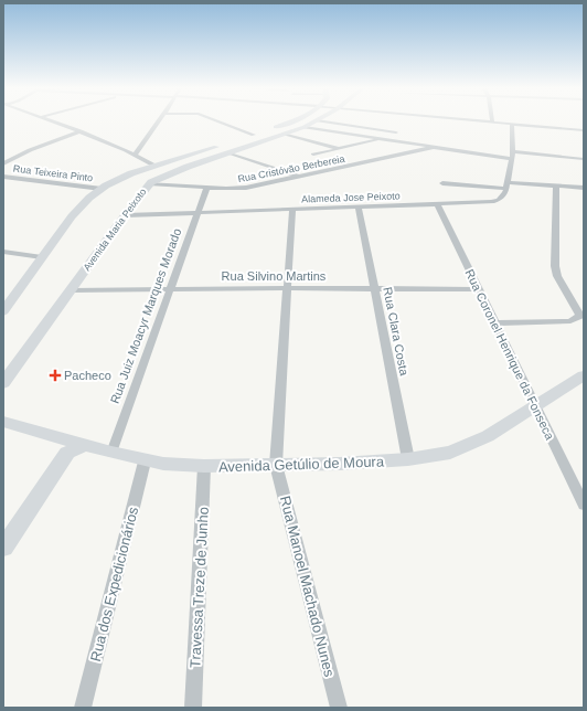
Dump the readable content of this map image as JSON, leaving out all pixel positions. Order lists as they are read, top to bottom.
{
  "streets": {
    "main road": ["Avenida Maria Peixoto", "Avenida Getúlio de Moura"],
    "street": [
      "Rua Cristóvão Berbereia",
      "Rua Teixeira Pinto",
      "Alameda Jose Peixoto",
      "Rua Silvino Martins",
      "Rua Juiz Moacyr Marques Morado",
      "Rua Clara Costa",
      "Rua Coronel Henrique da Fonseca",
      "Rua dos Expedicionários",
      "Rua Manoel Machado Nunes",
      "Travessa Treze de Junho"
    ]
  },
  "crossings": [
    ["Rua Cristóvão Berbereia", "Avenida Maria Peixoto"],
    ["Rua Cristóvão Berbereia", "Rua Juiz Moacyr Marques Morado"],
    ["Alameda Jose Peixoto", "Avenida Maria Peixoto"],
    ["Alameda Jose Peixoto", "Rua Juiz Moacyr Marques Morado"],
    ["Alameda Jose Peixoto", "Rua Clara Costa"],
    ["Alameda Jose Peixoto", "Rua Coronel Henrique da Fonseca"],
    ["Alameda Jose Peixoto", "Rua Manoel Machado Nunes"],
    ["Avenida Maria Peixoto", "Rua Silvino Martins"],
    ["Rua Silvino Martins", "Rua Juiz Moacyr Marques Morado"],
    ["Rua Silvino Martins", "Rua Clara Costa"],
    ["Rua Silvino Martins", "Rua Coronel Henrique da Fonseca"],
    ["Rua Silvino Martins", "Rua Manoel Machado Nunes"],
    ["Rua Juiz Moacyr Marques Morado", "Avenida Getúlio de Moura"],
    ["Rua Clara Costa", "Avenida Getúlio de Moura"],
    ["Rua Coronel Henrique da Fonseca", "Avenida Getúlio de Moura"],
    ["Avenida Getúlio de Moura", "Rua dos Expedicionários"],
    ["Avenida Getúlio de Moura", "Rua Manoel Machado Nunes"],
    ["Avenida Getúlio de Moura", "Travessa Treze de Junho"]
  ],
  "places": {
    "health": ["Pacheco"]
  }
}
